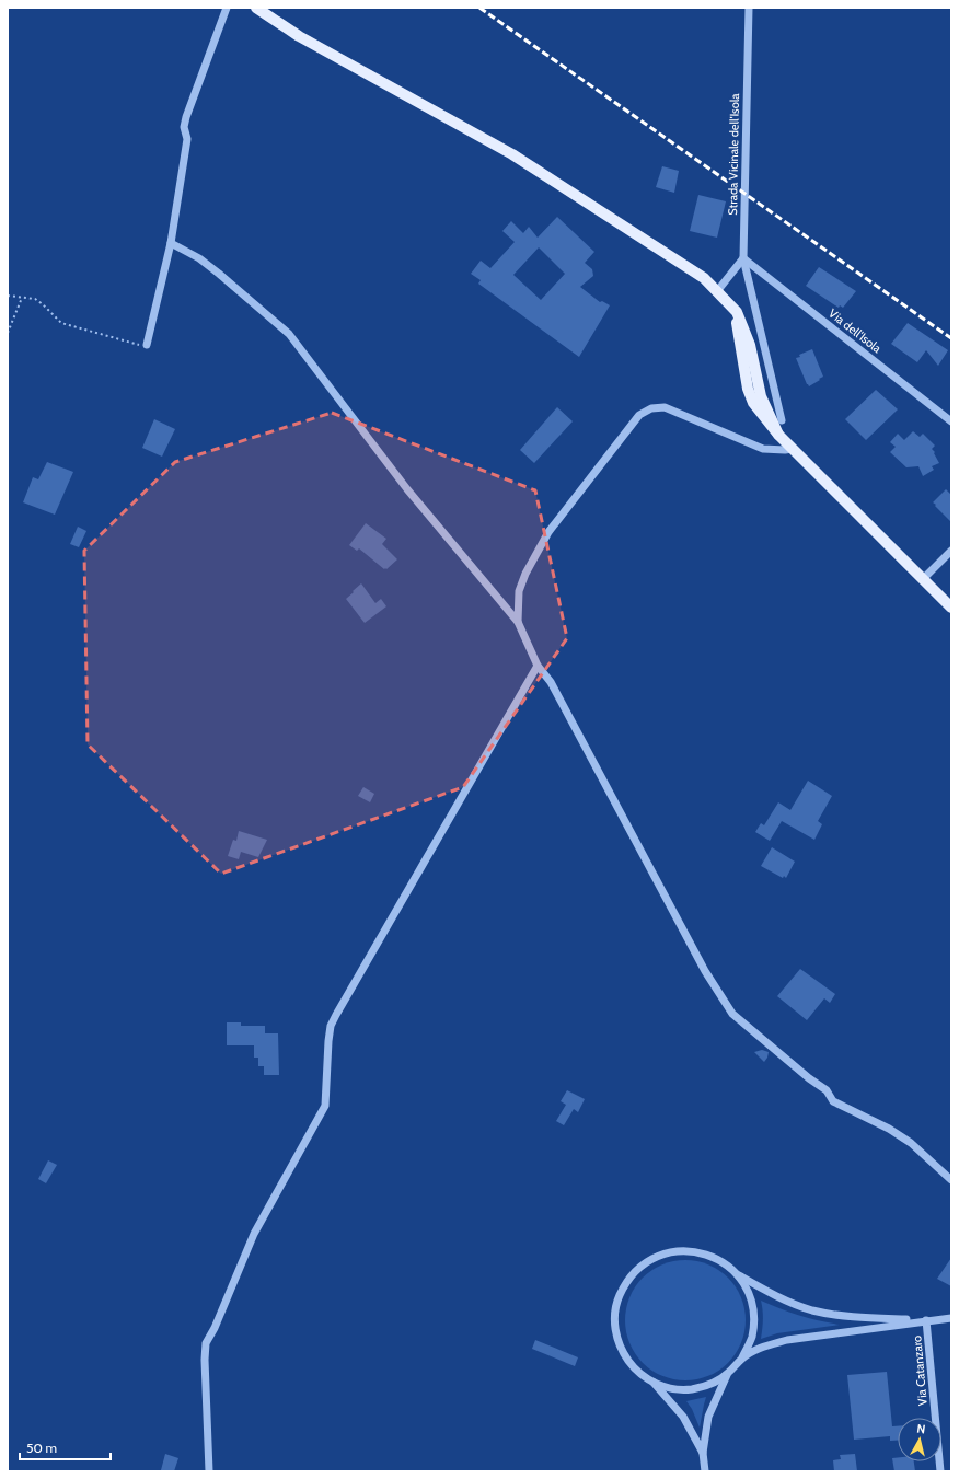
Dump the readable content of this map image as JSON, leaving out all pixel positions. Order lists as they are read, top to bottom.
{
  "streets": {
    "street": ["Strada Vicinale dell'Isola", "Via dell'Isola", "Via Catanzaro"]
  },
  "crossings": [
    ["Strada Vicinale dell'Isola", "Via dell'Isola"]
  ],
  "scale_bar": "50 m",
  "north": "top"
}
